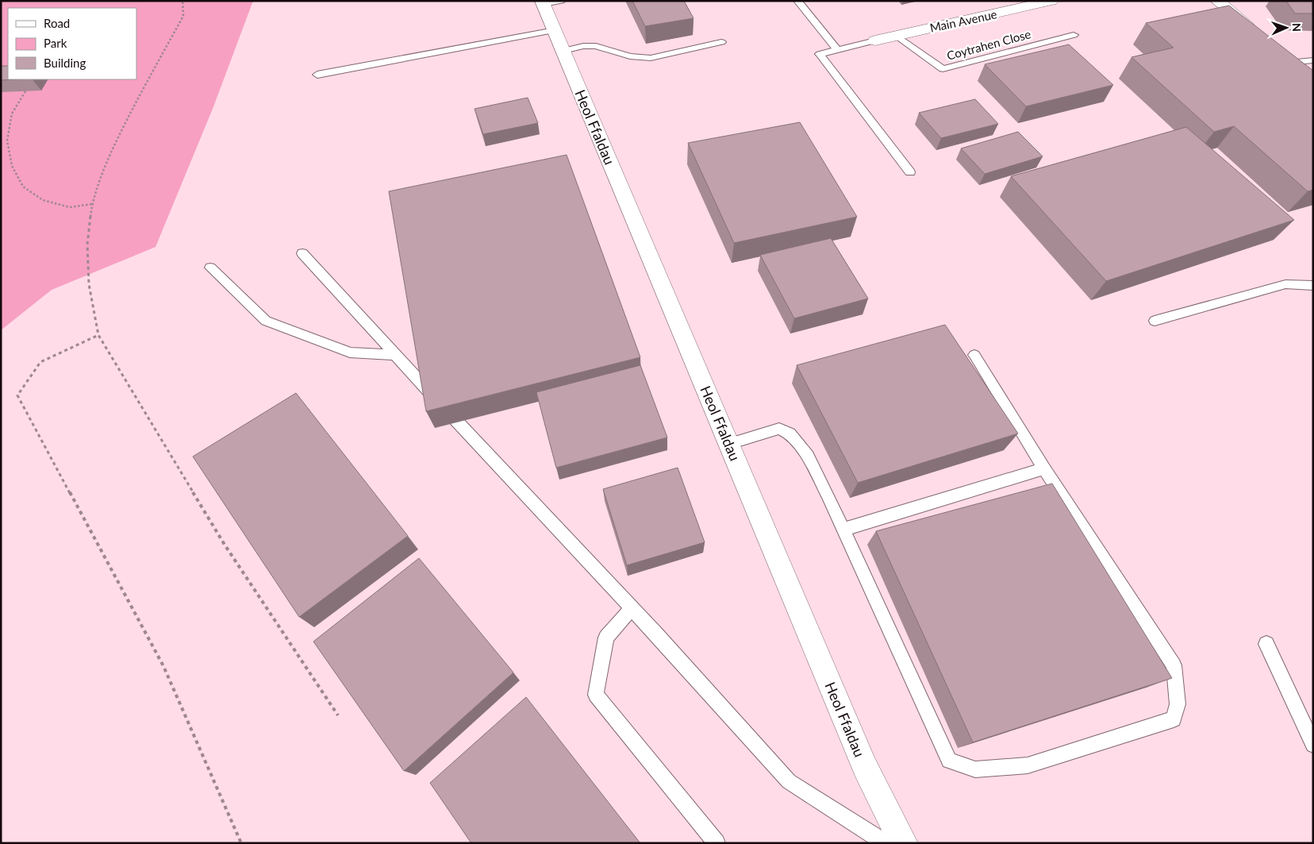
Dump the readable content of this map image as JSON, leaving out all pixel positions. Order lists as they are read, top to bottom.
{
  "streets": {
    "street": ["Main Avenue", "Heol Ffaldau"],
    "lane": ["Coytrahen Close"]
  },
  "crossings": [
    ["Main Avenue", "Coytrahen Close"]
  ],
  "legend": ["Road", "Park", "Building"],
  "north": "right"
}
